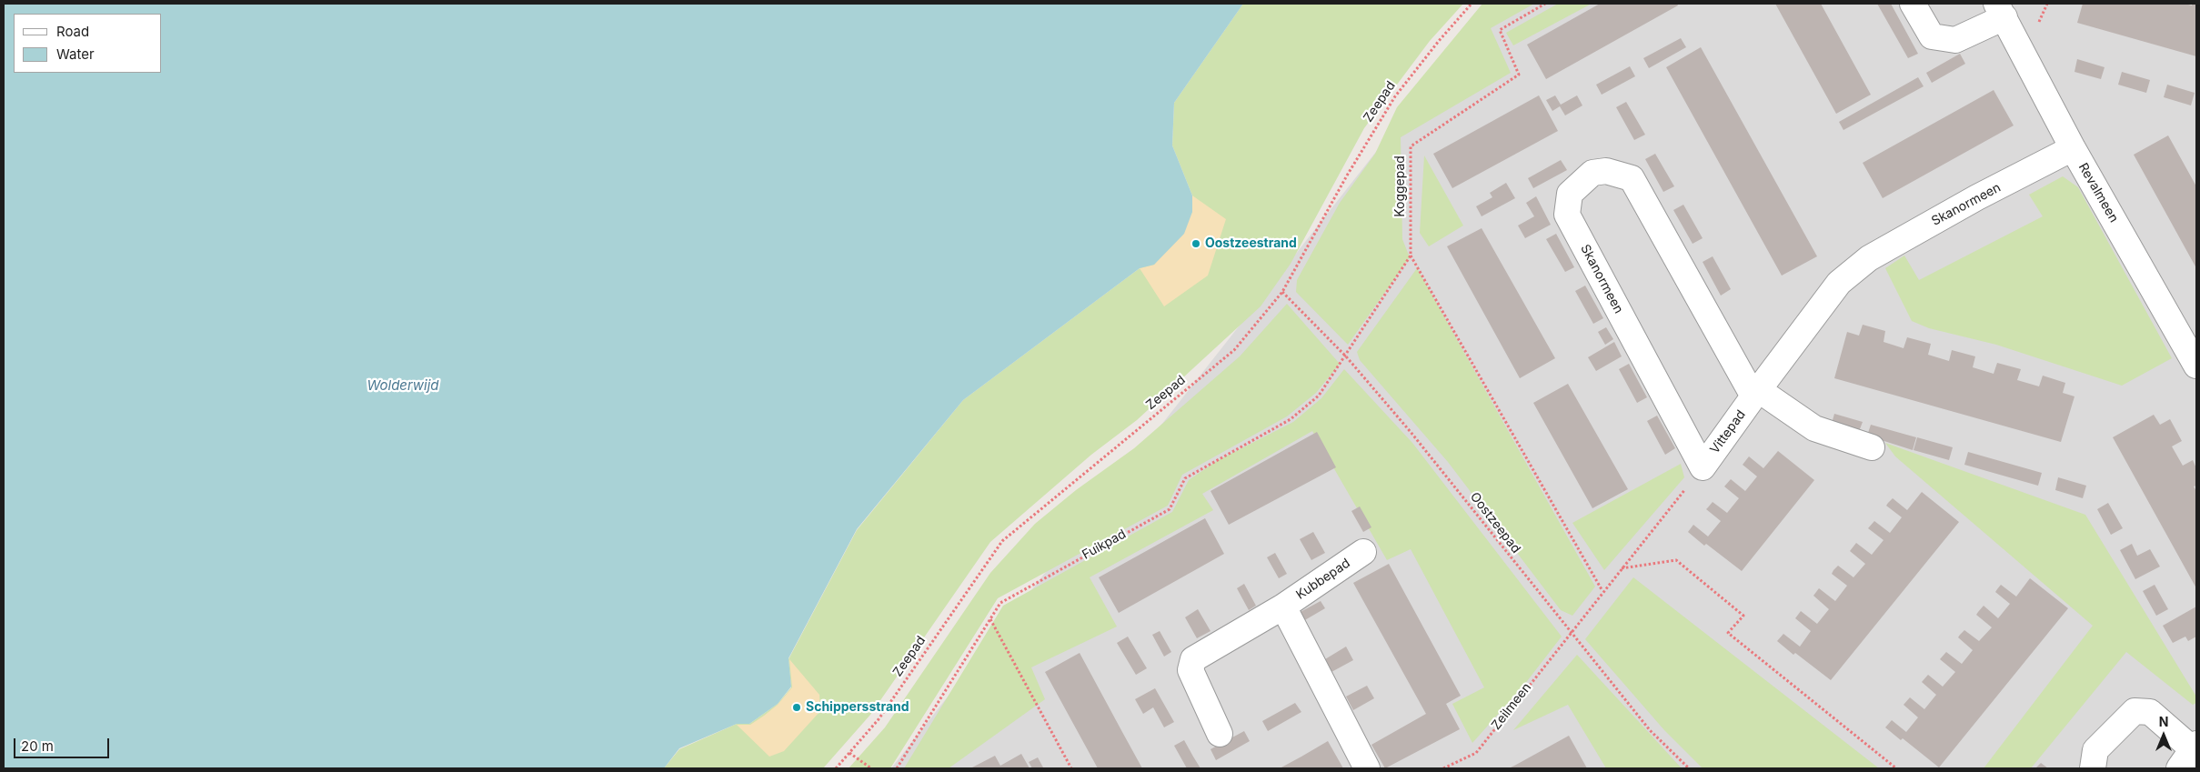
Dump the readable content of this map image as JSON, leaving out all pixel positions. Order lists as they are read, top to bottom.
{
  "streets": {
    "street": [
      "Revalmeen",
      "Skanormeen",
      "Vittepad",
      "Kubbepad"
    ],
    "path": [
      "Zeepad",
      "Koggepad",
      "Oostzeepad",
      "Fuikpad",
      "Zeilmeen"
    ]
  },
  "crossings": [
    ["Zeepad", "Oostzeepad"],
    ["Revalmeen", "Skanormeen"],
    ["Skanormeen", "Vittepad"],
    ["Oostzeepad", "Fuikpad"],
    ["Oostzeepad", "Zeilmeen"]
  ],
  "water": ["Wolderwijd"],
  "places": ["Oostzeestrand", "Schippersstrand"],
  "legend": ["Road", "Water"],
  "scale_bar": "20 m",
  "north": "top"
}
